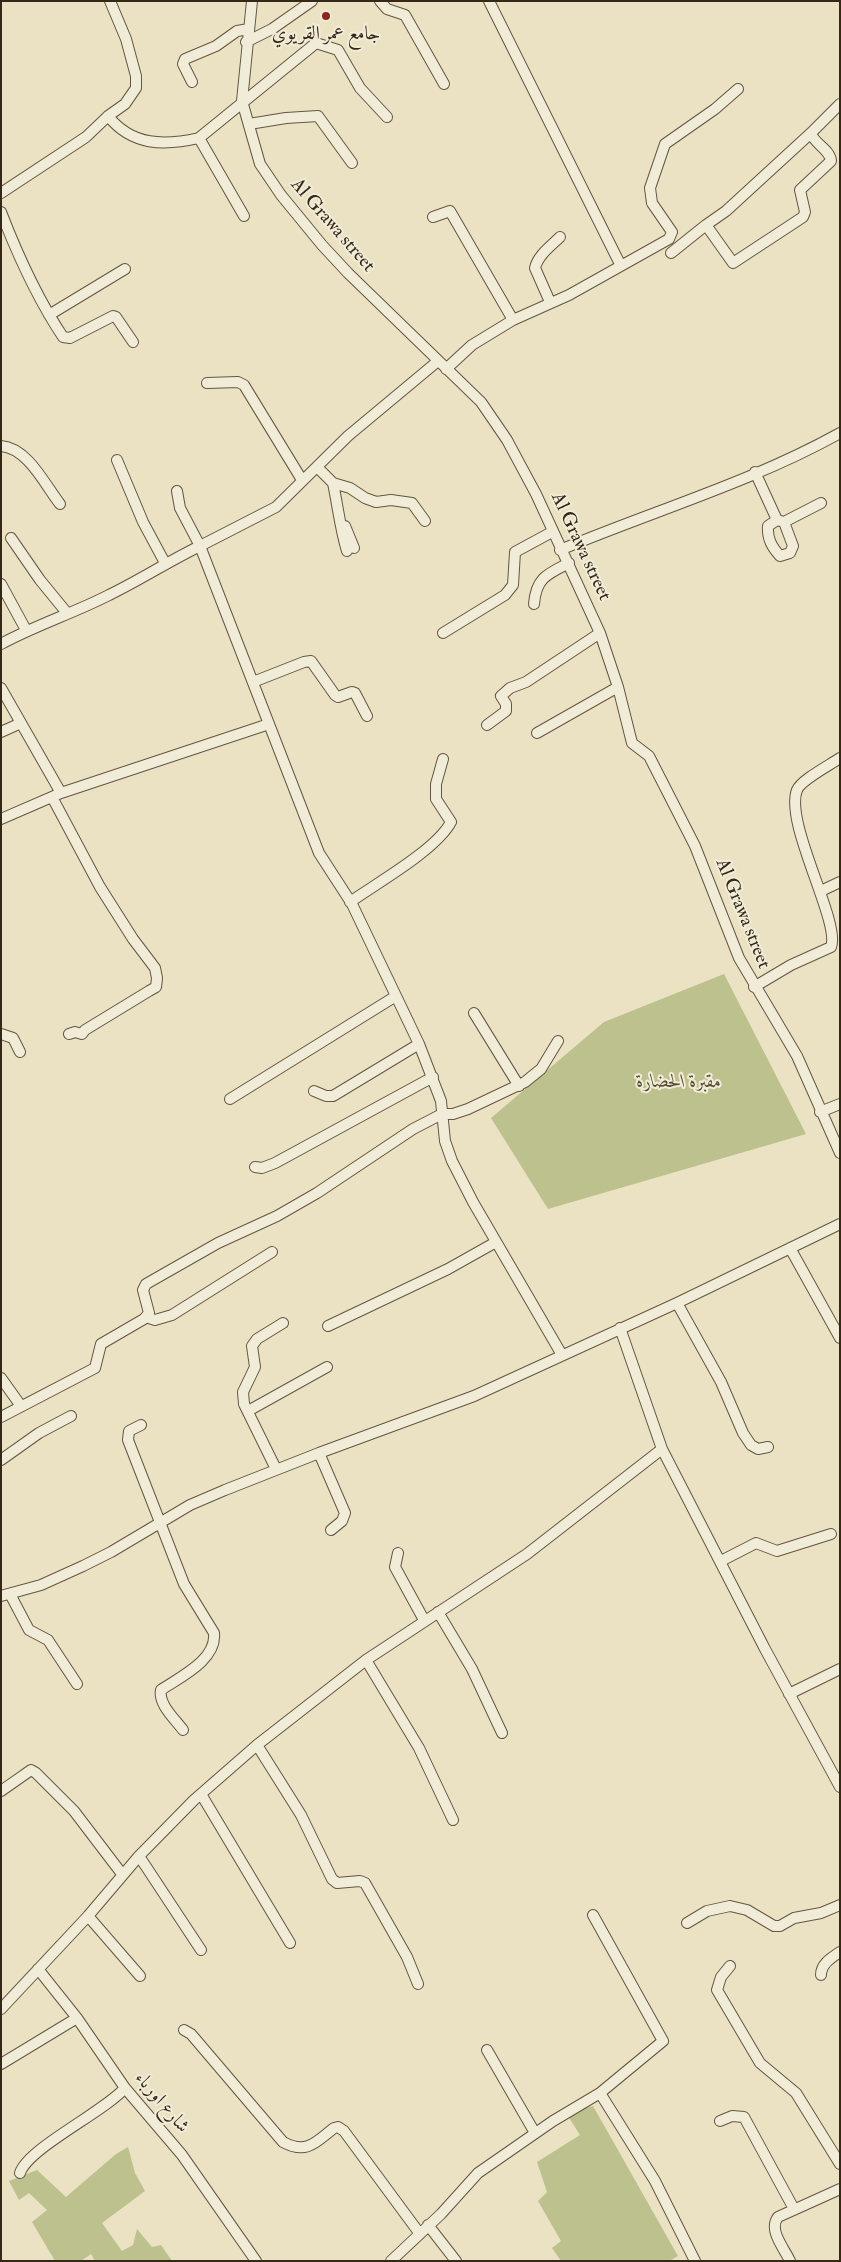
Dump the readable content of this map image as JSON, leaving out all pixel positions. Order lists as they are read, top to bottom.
{
  "streets": {
    "street": ["Al Grawa street", "شارع اورباء"]
  },
  "parks": ["مقبرة الحضارة"],
  "places": ["جامع عمر القريوي"]
}
